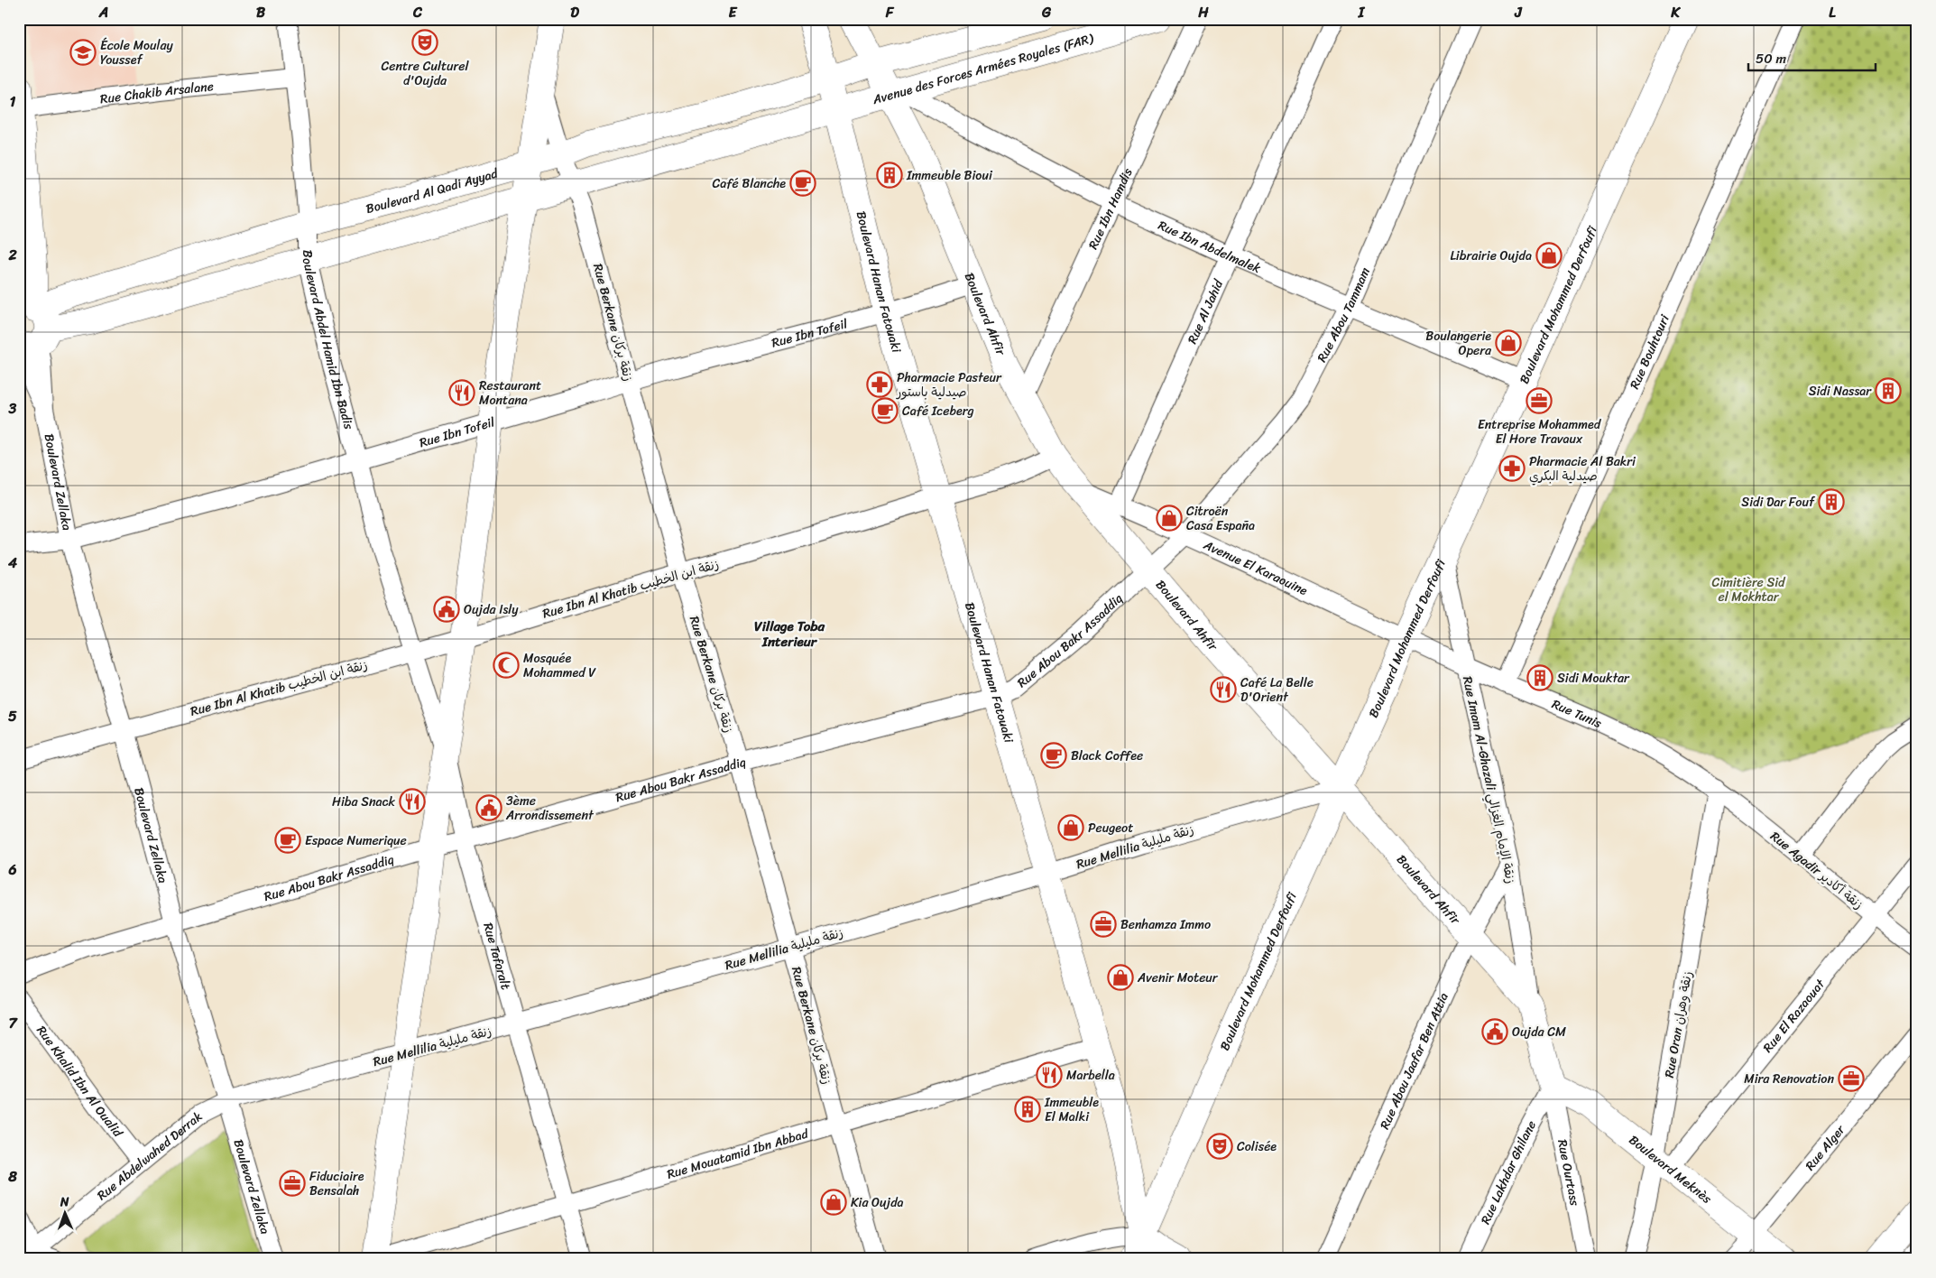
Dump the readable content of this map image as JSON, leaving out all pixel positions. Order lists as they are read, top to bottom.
{
  "streets": {
    "street": [
      "Avenue des Forces Armées Royales (FAR)",
      "Rue Chakib Arsalane",
      "Boulevard Al Qadi Ayyad",
      "Rue Ibn Hamdis",
      "Rue Ibn Abdelmalek",
      "Boulevard Hanan Fatouaki",
      "Boulevard Mohammed Derfoufi",
      "Rue Al Jahid",
      "Boulevard Ahfir",
      "Rue Abou Tammam",
      "Rue Berkane زنقة بركان",
      "Rue Ibn Tofeil",
      "Boulevard Abdel Hamid Ibn Badis",
      "Rue Bouhtouri",
      "Boulevard Zellaka",
      "Avenue El Karaouine",
      "Rue Ibn Al Khatib زنقة ابن الخطيب",
      "Rue Abou Bakr Assaddiq",
      "Rue Tunis",
      "Rue Imam Al-Ghazali زنقة الإمام الغزالي",
      "Rue Mellilia زنقة مليلية",
      "Rue Agadir زنقة أكادير",
      "Rue Taforalt",
      "Rue El Razaouat",
      "Rue Oran زنقة وهران",
      "Rue Abou Jaafar Ben Attia",
      "Rue Khalid Ibn Al Oualid",
      "Rue Alger",
      "Rue Mouatamid Ibn Abbad",
      "Rue Abdelwahed Derrak",
      "Boulevard Meknès",
      "Rue Lakhdar Ghilane",
      "Rue Ourtass"
    ]
  },
  "crossings": [
    ["Avenue des Forces Armées Royales (FAR)", "Rue Ibn Abdelmalek"],
    ["Avenue des Forces Armées Royales (FAR)", "Boulevard Hanan Fatouaki"],
    ["Avenue des Forces Armées Royales (FAR)", "Boulevard Ahfir"],
    ["Rue Chakib Arsalane", "Boulevard Abdel Hamid Ibn Badis"],
    ["Rue Chakib Arsalane", "Boulevard Zellaka"],
    ["Boulevard Al Qadi Ayyad", "Boulevard Hanan Fatouaki"],
    ["Boulevard Al Qadi Ayyad", "Rue Berkane زنقة بركان"],
    ["Boulevard Al Qadi Ayyad", "Boulevard Abdel Hamid Ibn Badis"],
    ["Boulevard Al Qadi Ayyad", "Boulevard Zellaka"],
    ["Rue Ibn Hamdis", "Rue Ibn Abdelmalek"],
    ["Rue Ibn Hamdis", "Boulevard Ahfir"],
    ["Rue Ibn Abdelmalek", "Boulevard Mohammed Derfoufi"],
    ["Rue Ibn Abdelmalek", "Rue Al Jahid"],
    ["Rue Ibn Abdelmalek", "Boulevard Ahfir"],
    ["Rue Ibn Abdelmalek", "Rue Abou Tammam"],
    ["Boulevard Hanan Fatouaki", "Boulevard Mohammed Derfoufi"],
    ["Boulevard Hanan Fatouaki", "Rue Ibn Tofeil"],
    ["Boulevard Hanan Fatouaki", "Rue Ibn Al Khatib زنقة ابن الخطيب"],
    ["Boulevard Hanan Fatouaki", "Rue Abou Bakr Assaddiq"],
    ["Boulevard Hanan Fatouaki", "Rue Mellilia زنقة مليلية"],
    ["Boulevard Hanan Fatouaki", "Rue Mouatamid Ibn Abbad"],
    ["Boulevard Mohammed Derfoufi", "Boulevard Ahfir"],
    ["Boulevard Mohammed Derfoufi", "Avenue El Karaouine"],
    ["Boulevard Mohammed Derfoufi", "Rue Tunis"],
    ["Boulevard Mohammed Derfoufi", "Rue Imam Al-Ghazali زنقة الإمام الغزالي"],
    ["Boulevard Mohammed Derfoufi", "Rue Mellilia زنقة مليلية"],
    ["Rue Al Jahid", "Avenue El Karaouine"],
    ["Boulevard Ahfir", "Rue Abou Tammam"],
    ["Boulevard Ahfir", "Rue Ibn Tofeil"],
    ["Boulevard Ahfir", "Avenue El Karaouine"],
    ["Boulevard Ahfir", "Rue Ibn Al Khatib زنقة ابن الخطيب"],
    ["Boulevard Ahfir", "Rue Abou Bakr Assaddiq"],
    ["Boulevard Ahfir", "Rue Imam Al-Ghazali زنقة الإمام الغزالي"],
    ["Boulevard Ahfir", "Rue Mellilia زنقة مليلية"],
    ["Boulevard Ahfir", "Rue Abou Jaafar Ben Attia"],
    ["Boulevard Ahfir", "Boulevard Meknès"],
    ["Boulevard Ahfir", "Rue Lakhdar Ghilane"],
    ["Boulevard Ahfir", "Rue Ourtass"],
    ["Rue Abou Tammam", "Avenue El Karaouine"],
    ["Rue Abou Tammam", "Rue Abou Bakr Assaddiq"],
    ["Rue Berkane زنقة بركان", "Rue Ibn Tofeil"],
    ["Rue Berkane زنقة بركان", "Rue Ibn Al Khatib زنقة ابن الخطيب"],
    ["Rue Berkane زنقة بركان", "Rue Abou Bakr Assaddiq"],
    ["Rue Berkane زنقة بركان", "Rue Mellilia زنقة مليلية"],
    ["Rue Berkane زنقة بركان", "Rue Mouatamid Ibn Abbad"],
    ["Rue Ibn Tofeil", "Boulevard Abdel Hamid Ibn Badis"],
    ["Rue Ibn Tofeil", "Boulevard Zellaka"],
    ["Boulevard Abdel Hamid Ibn Badis", "Rue Ibn Al Khatib زنقة ابن الخطيب"],
    ["Boulevard Abdel Hamid Ibn Badis", "Rue Taforalt"],
    ["Rue Bouhtouri", "Rue Tunis"],
    ["Boulevard Zellaka", "Rue Ibn Al Khatib زنقة ابن الخطيب"],
    ["Boulevard Zellaka", "Rue Abou Bakr Assaddiq"],
    ["Boulevard Zellaka", "Rue Mellilia زنقة مليلية"],
    ["Boulevard Zellaka", "Rue Abdelwahed Derrak"],
    ["Avenue El Karaouine", "Rue Tunis"],
    ["Rue Ibn Al Khatib زنقة ابن الخطيب", "Rue Taforalt"],
    ["Rue Abou Bakr Assaddiq", "Rue Taforalt"],
    ["Rue Tunis", "Rue Imam Al-Ghazali زنقة الإمام الغزالي"],
    ["Rue Tunis", "Rue Agadir زنقة أكادير"],
    ["Rue Tunis", "Rue Oran زنقة وهران"],
    ["Rue Imam Al-Ghazali زنقة الإمام الغزالي", "Rue Abou Jaafar Ben Attia"],
    ["Rue Mellilia زنقة مليلية", "Rue Taforalt"],
    ["Rue Mellilia زنقة مليلية", "Rue Abdelwahed Derrak"],
    ["Rue Agadir زنقة أكادير", "Rue El Razaouat"],
    ["Rue Agadir زنقة أكادير", "Rue Oran زنقة وهران"],
    ["Rue Taforalt", "Rue Mouatamid Ibn Abbad"],
    ["Rue El Razaouat", "Rue Oran زنقة وهران"],
    ["Rue El Razaouat", "Boulevard Meknès"],
    ["Rue Oran زنقة وهران", "Boulevard Meknès"],
    ["Rue Khalid Ibn Al Oualid", "Rue Abdelwahed Derrak"],
    ["Rue Alger", "Boulevard Meknès"],
    ["Boulevard Meknès", "Rue Lakhdar Ghilane"],
    ["Boulevard Meknès", "Rue Ourtass"],
    ["Rue Lakhdar Ghilane", "Rue Ourtass"]
  ],
  "districts": ["Village Toba Interieur"],
  "parks": ["Cimitière Sid el Mokhtar"],
  "places": {
    "theatre": ["Centre Culturel d'Oujda", "Colisée"],
    "school or university": ["École Moulay Youssef"],
    "building": [
      "Immeuble Bioui",
      "Sidi Nassar",
      "Sidi Dar Fouf",
      "Sidi Mouktar",
      "Immeuble El Malki"
    ],
    "cafe": [
      "Café Blanche",
      "Café Iceberg",
      "Black Coffee",
      "Espace Numerique"
    ],
    "shop": [
      "Librairie Oujda",
      "Boulangerie Opera",
      "Citroën Casa España",
      "Peugeot",
      "Avenir Moteur",
      "Kia Oujda"
    ],
    "pharmacy": ["Pharmacie Pasteur صيدلية باستور", "Pharmacie Al Bakri صيدلية البكري"],
    "restaurant": [
      "Restaurant Montana",
      "Café La Belle D'Orient",
      "Hiba Snack",
      "Marbella"
    ],
    "office": [
      "Entreprise Mohammed El Hore Travaux",
      "Benhamza Immo",
      "Mira Renovation",
      "Fiduciaire Bensalah"
    ],
    "public building": ["Oujda Isly", "3ème Arrondissement", "Oujda CM"],
    "mosque": ["Mosquée Mohammed V"]
  },
  "scale_bar": "50 m",
  "north": "top",
  "grid": {
    "columns": [
      "A",
      "B",
      "C",
      "D",
      "E",
      "F",
      "G",
      "H",
      "I",
      "J",
      "K",
      "L"
    ],
    "rows": [
      "1",
      "2",
      "3",
      "4",
      "5",
      "6",
      "7",
      "8"
    ]
  }
}
